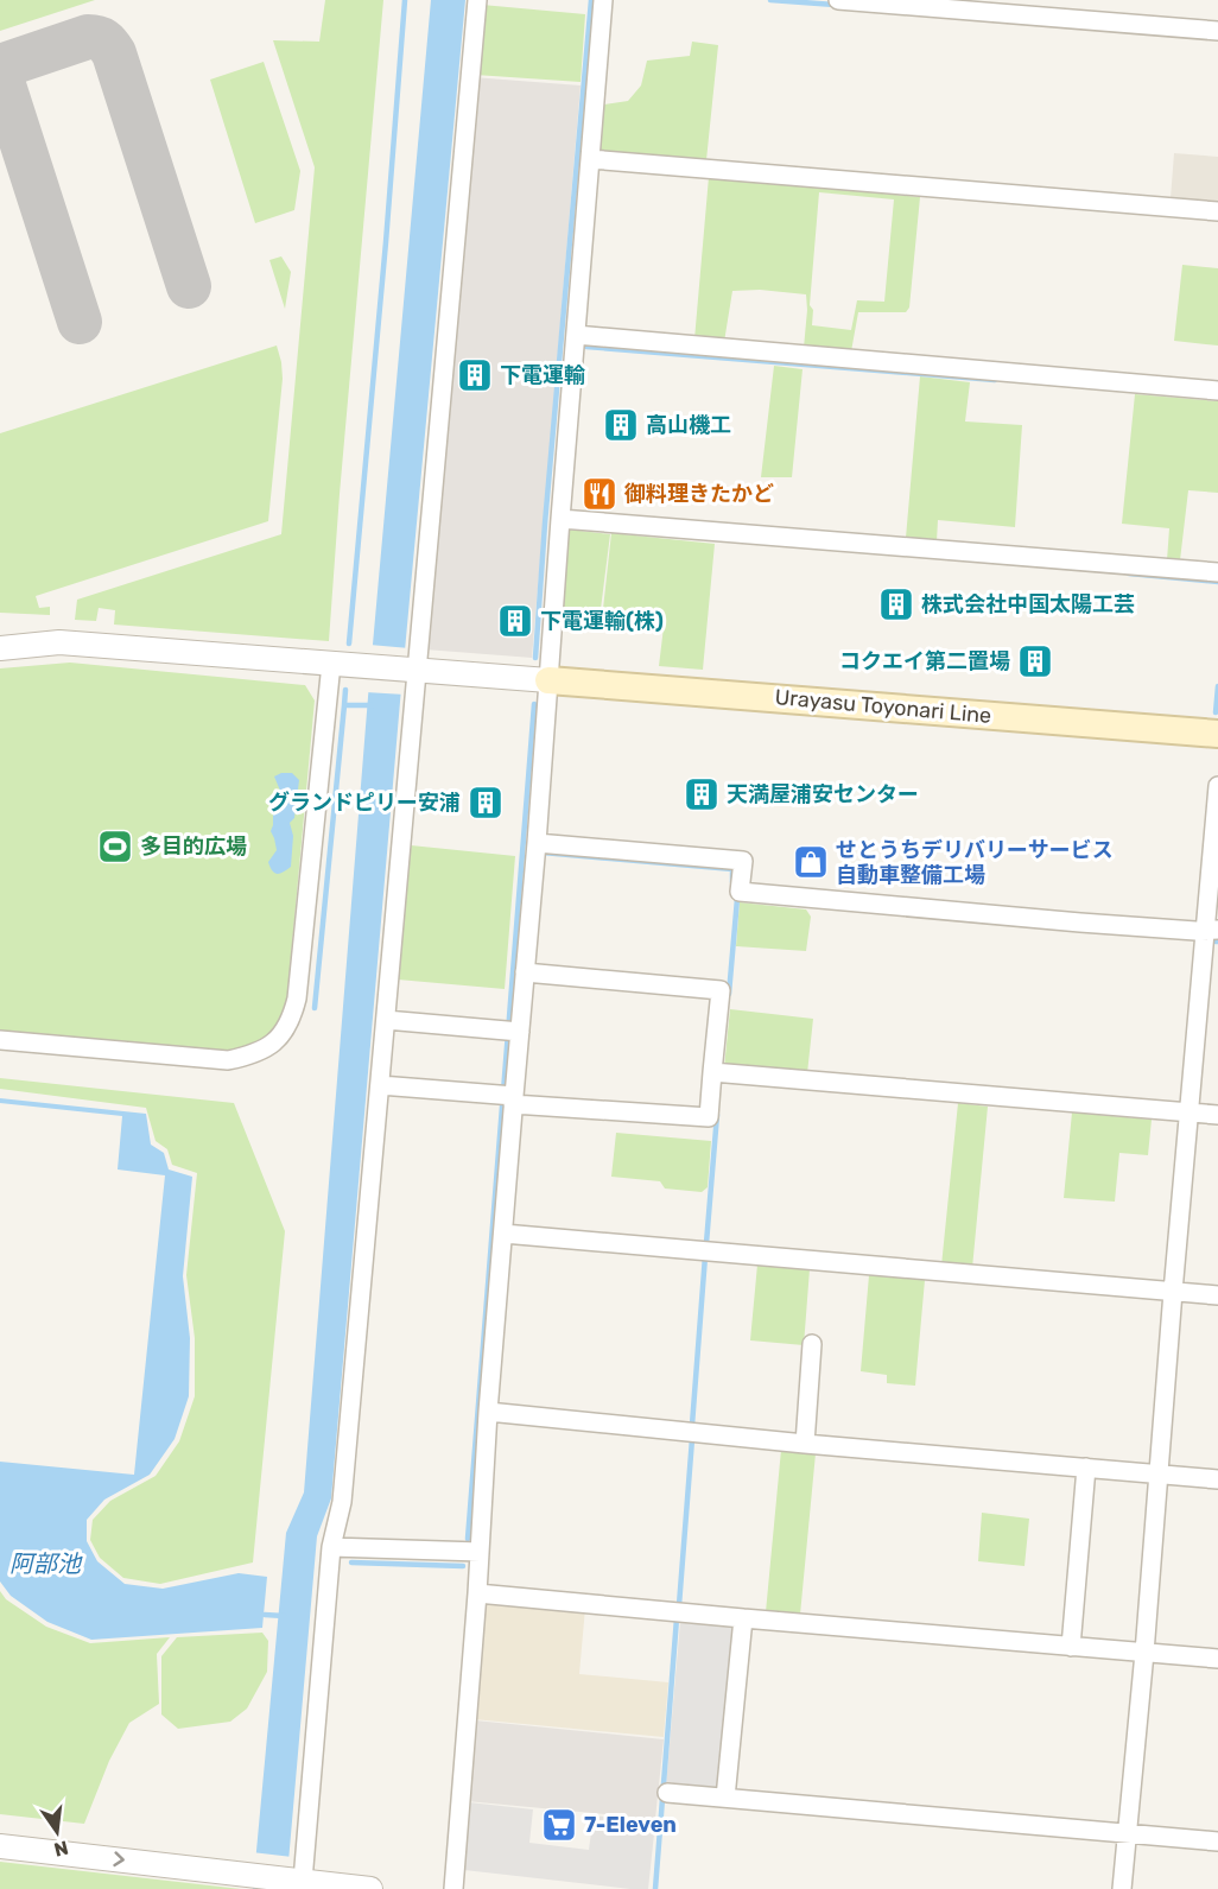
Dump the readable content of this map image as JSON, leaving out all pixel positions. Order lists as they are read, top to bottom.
{
  "streets": {
    "main road": ["Urayasu Toyonari Line"]
  },
  "water": ["阿部池"],
  "places": {
    "building": [
      "下電運輸",
      "高山機工",
      "株式会社中国太陽工芸",
      "下電運輸(株)",
      "コクエイ第二置場",
      "天満屋浦安センター",
      "グランドピリー安浦"
    ],
    "restaurant": ["御料理きたかど"],
    "sports": ["多目的広場"],
    "shop": ["せとうちデリバリーサービス 自動車整備工場"],
    "supermarket": ["7-Eleven"]
  },
  "north": "bottom"
}
